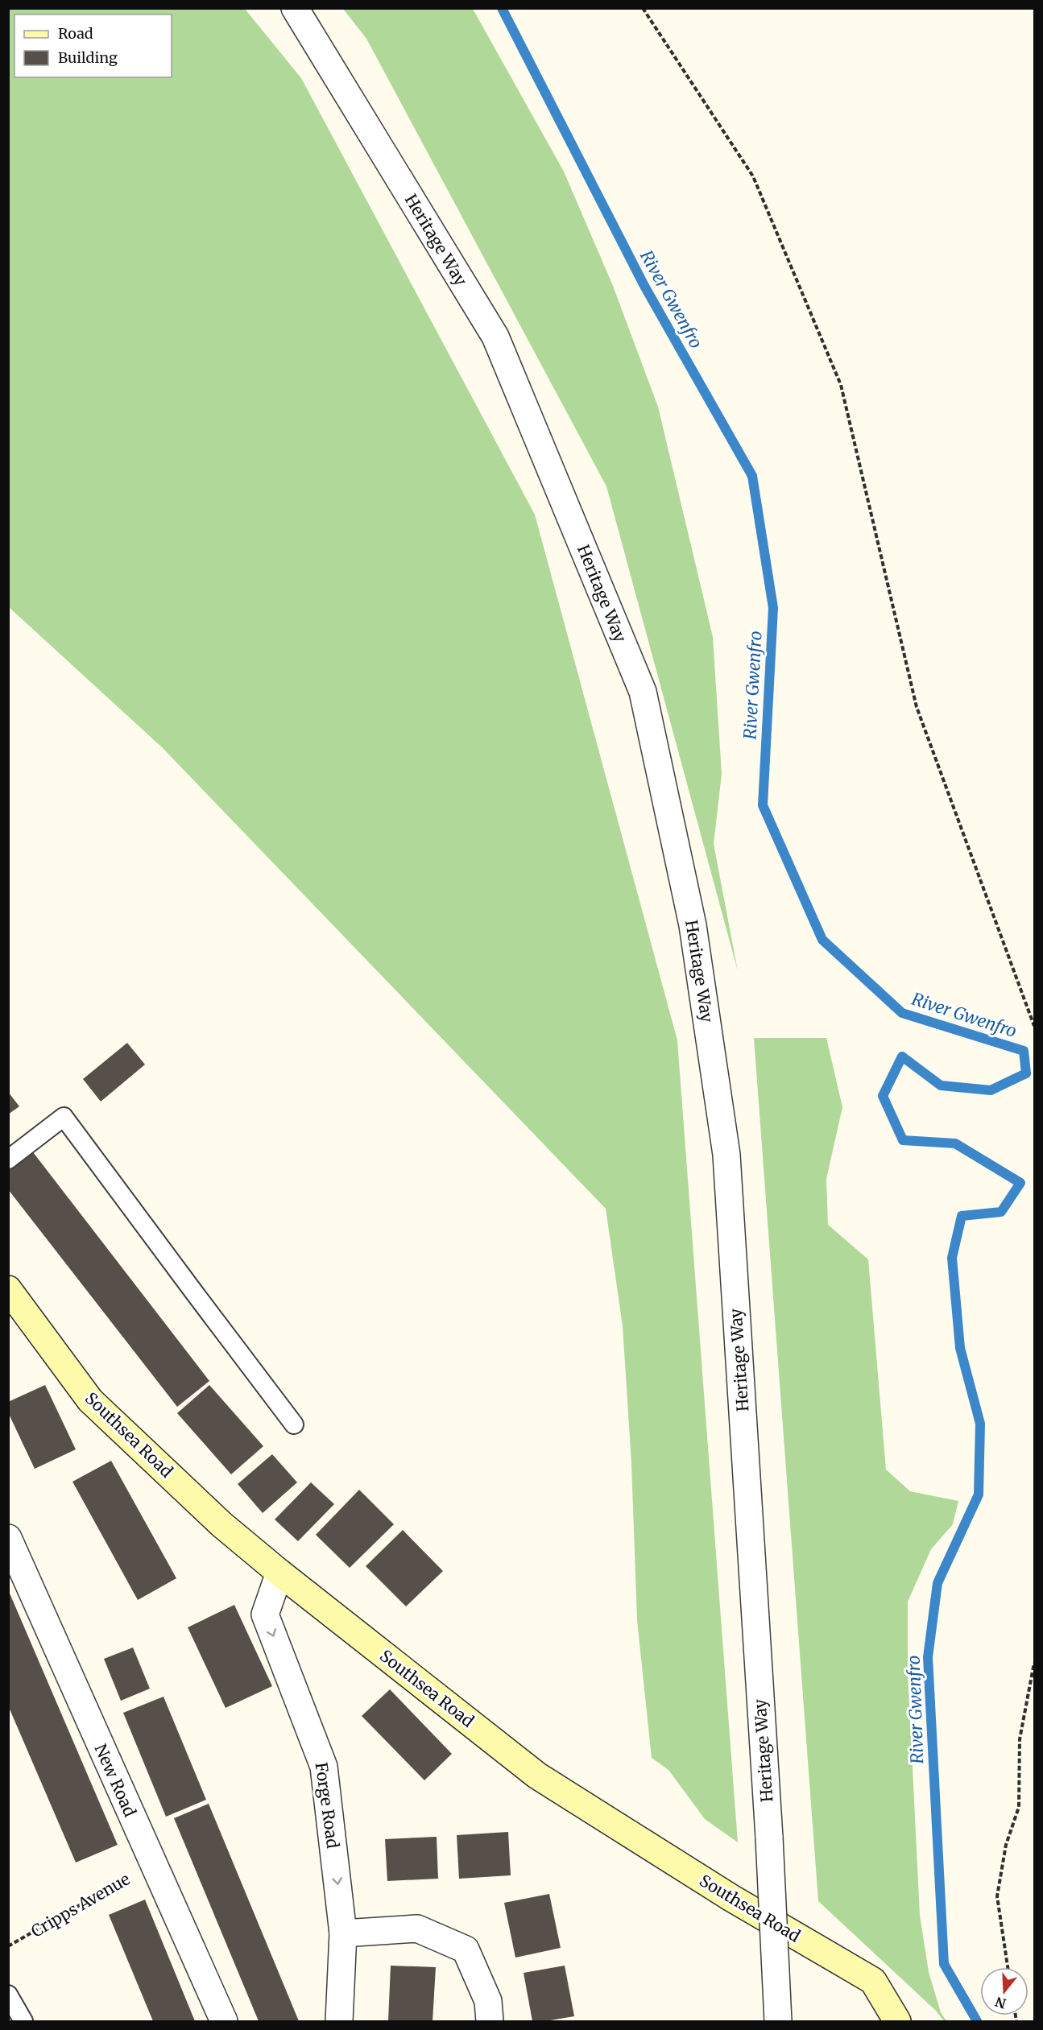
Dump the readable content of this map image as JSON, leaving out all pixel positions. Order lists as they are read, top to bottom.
{
  "streets": {
    "main road": ["Southsea Road"],
    "street": ["Heritage Way", "New Road", "Forge Road"],
    "path": ["Cripps Avenue"]
  },
  "crossings": [
    ["Southsea Road", "Forge Road"],
    ["New Road", "Cripps Avenue"]
  ],
  "one_way": ["Forge Road"],
  "water": ["River Gwenfro"],
  "legend": ["Road", "Building"],
  "north": "bottom"
}
